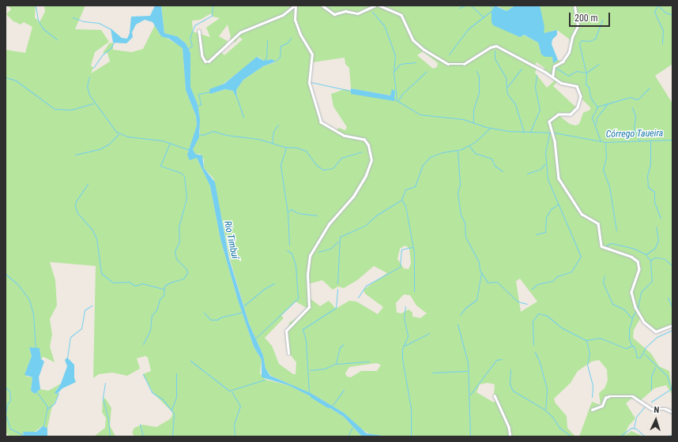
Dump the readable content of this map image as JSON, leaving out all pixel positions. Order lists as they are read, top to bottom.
{
  "water": ["Córrego Taueira", "Rio Timbuí"],
  "scale_bar": "200 m",
  "north": "top"
}
